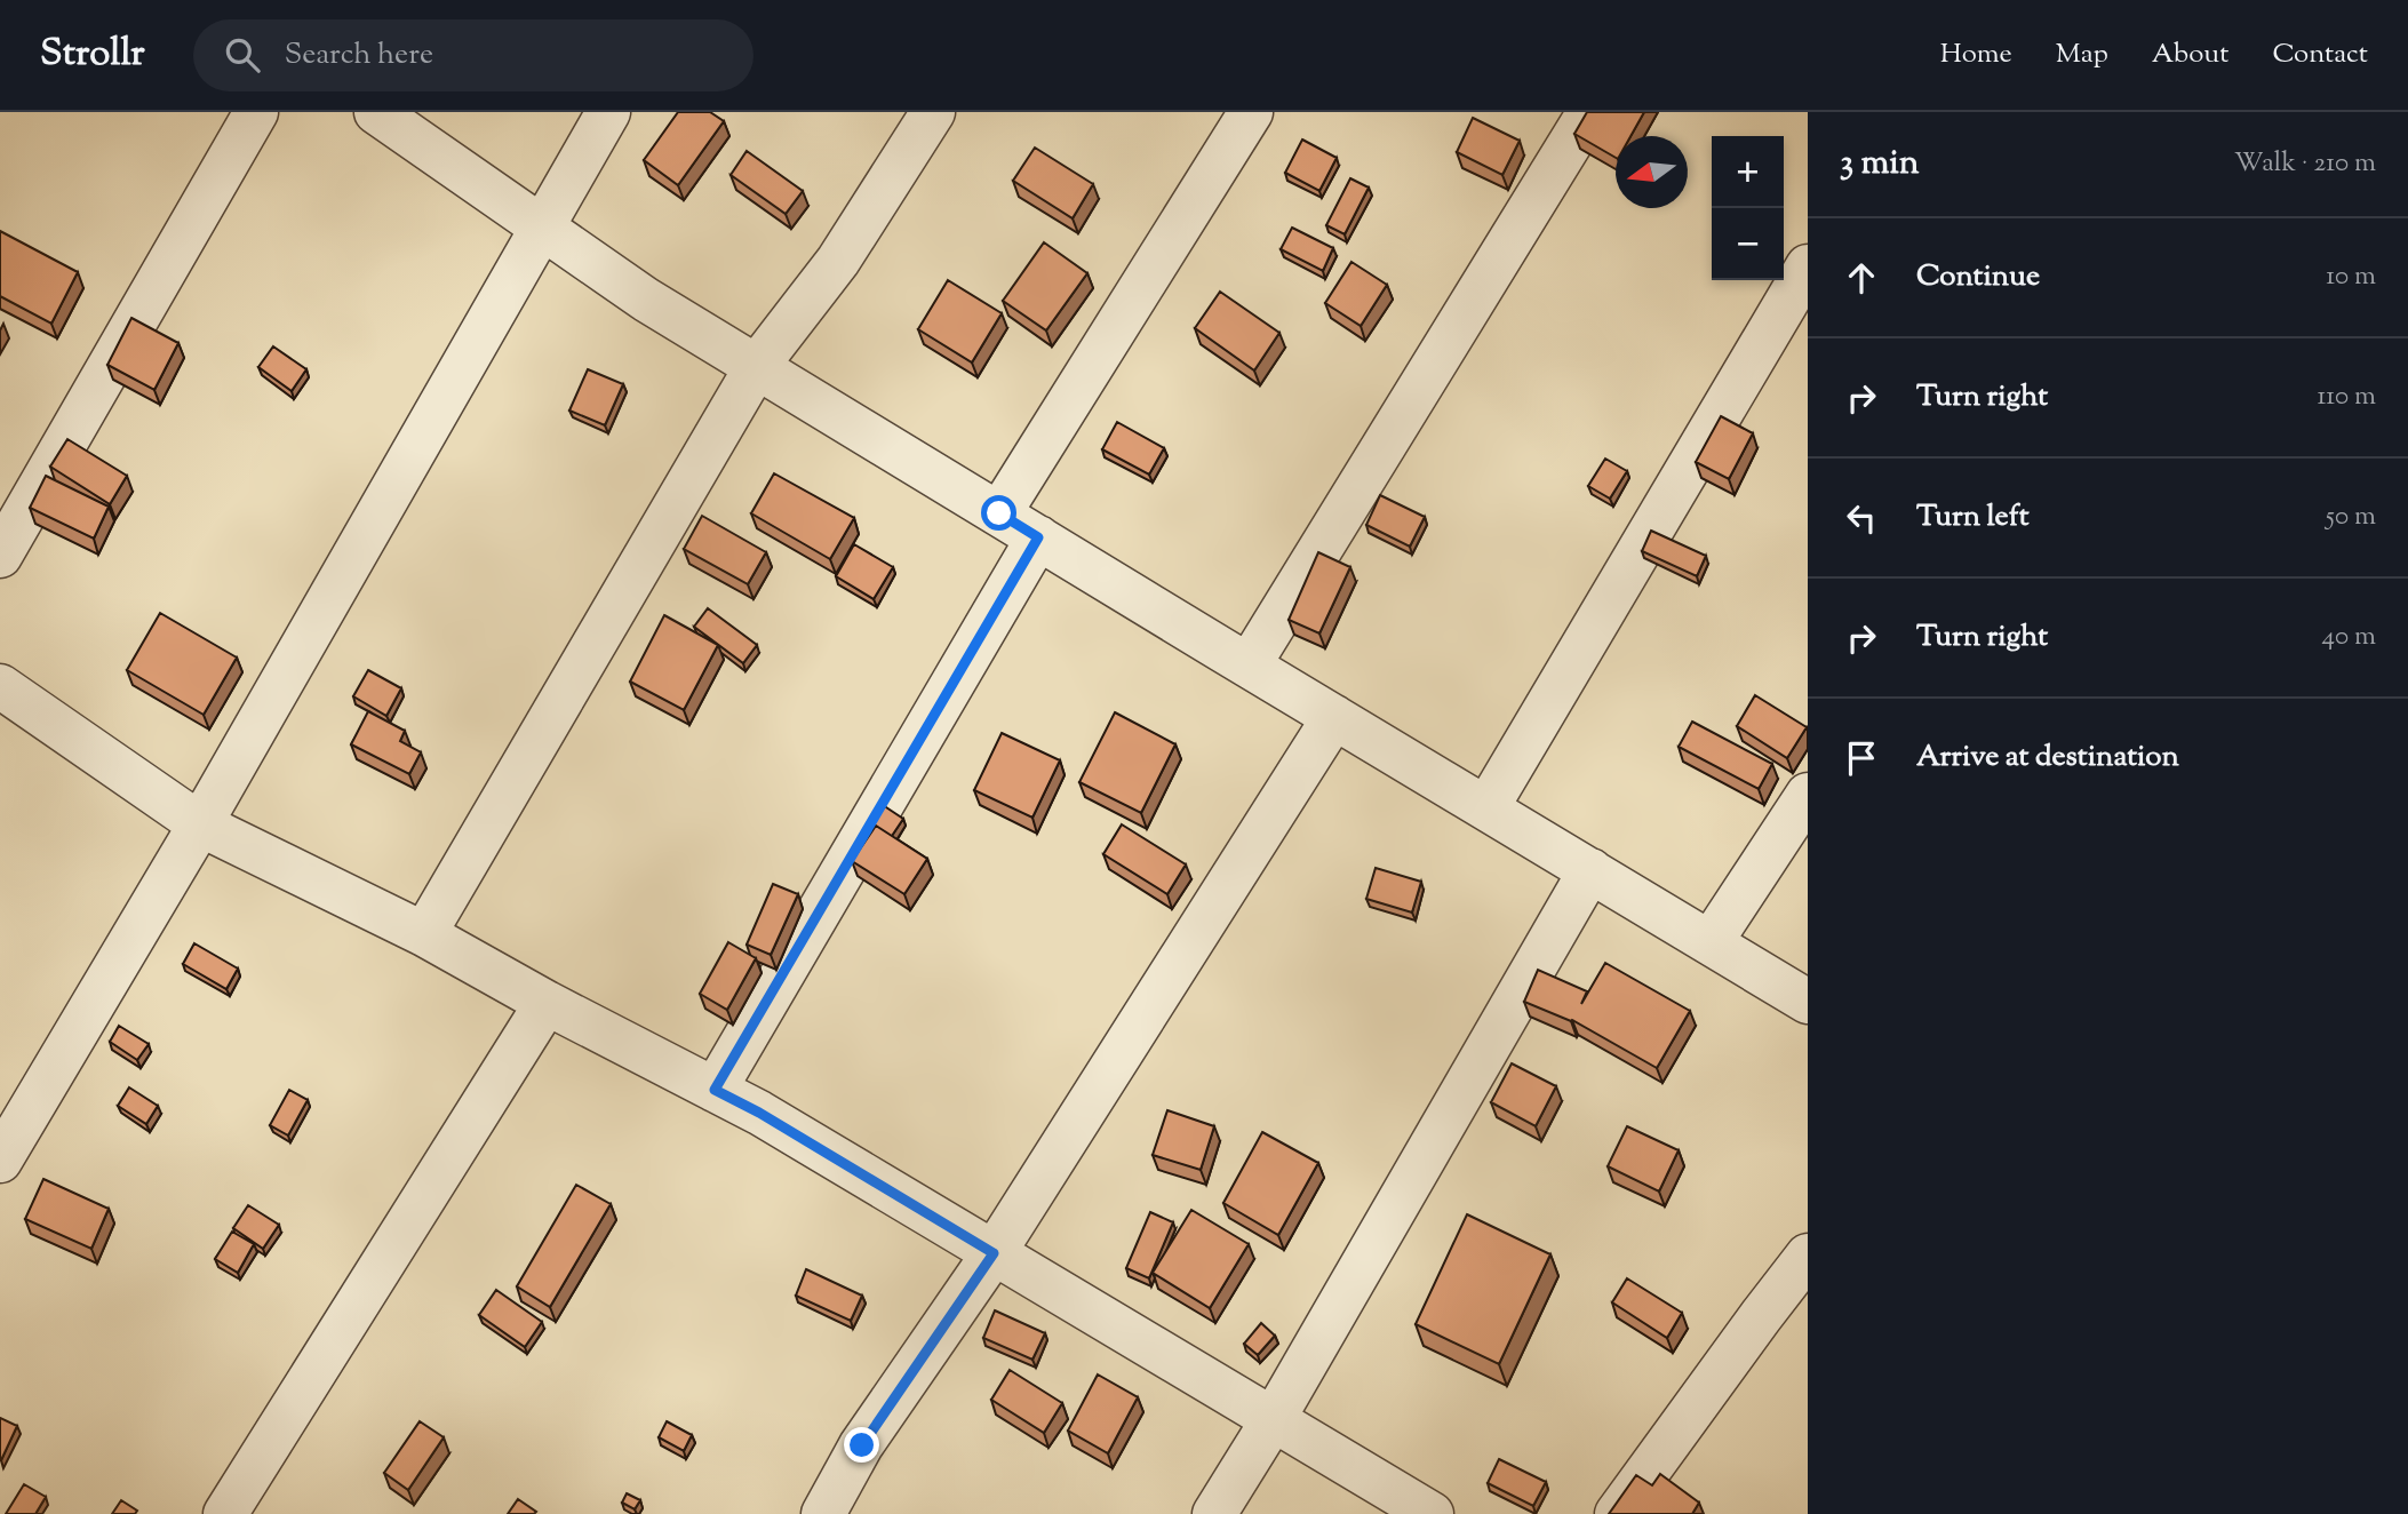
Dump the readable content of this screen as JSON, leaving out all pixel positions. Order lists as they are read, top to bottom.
{
  "north": "left",
  "page": {
    "header": "Strollr",
    "search": "Search here",
    "nav": [
      "Home",
      "Map",
      "About",
      "Contact"
    ],
    "heading": ["3 min", "Walk · 210 m"],
    "map_buttons": ["+", "−"],
    "list": [
      ["Continue", "10 m"],
      ["Turn right", "110 m"],
      ["Turn left", "50 m"],
      ["Turn right", "40 m"],
      "Arrive at destination"
    ]
  }
}
